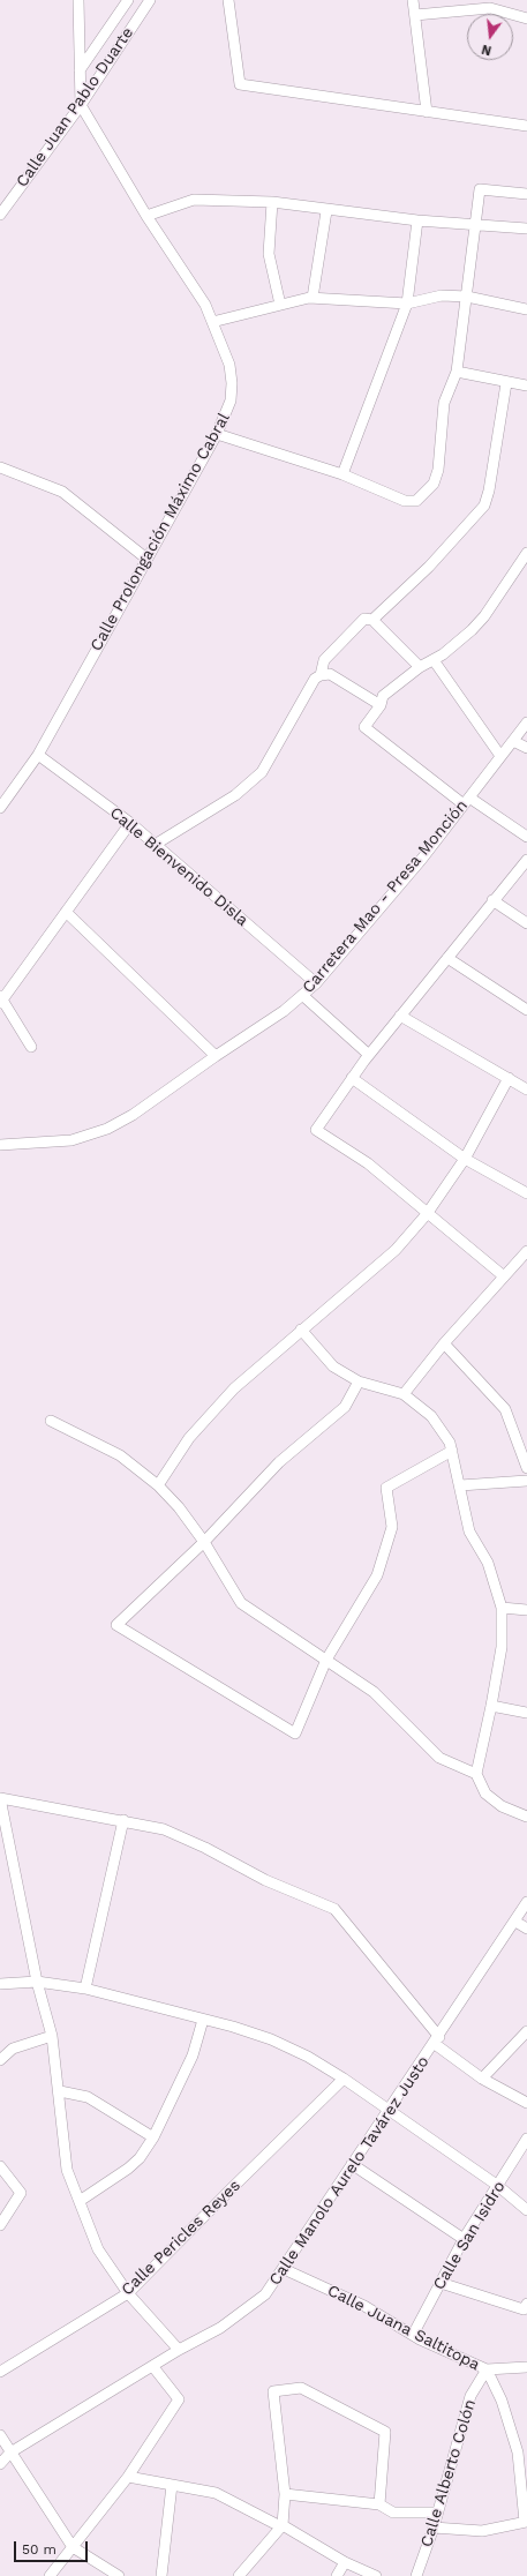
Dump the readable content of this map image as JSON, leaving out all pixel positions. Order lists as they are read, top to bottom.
{
  "streets": {
    "street": [
      "Calle Juan Pablo Duarte",
      "Calle Prolongación Máximo Cabral",
      "Calle Bienvenido Disla",
      "Carretera Mao - Presa Monción",
      "Calle Manolo Aurelo Tavárez Justo",
      "Calle San Isidro",
      "Calle Pericles Reyes",
      "Calle Juana Saltitopa",
      "Calle Alberto Colón"
    ]
  },
  "crossings": [
    ["Calle Juan Pablo Duarte", "Calle Prolongación Máximo Cabral"],
    ["Calle Prolongación Máximo Cabral", "Calle Bienvenido Disla"],
    ["Calle Bienvenido Disla", "Carretera Mao - Presa Monción"],
    ["Calle Manolo Aurelo Tavárez Justo", "Calle Juana Saltitopa"],
    ["Calle San Isidro", "Calle Juana Saltitopa"],
    ["Calle Juana Saltitopa", "Calle Alberto Colón"]
  ],
  "scale_bar": "50 m",
  "north": "bottom"
}
